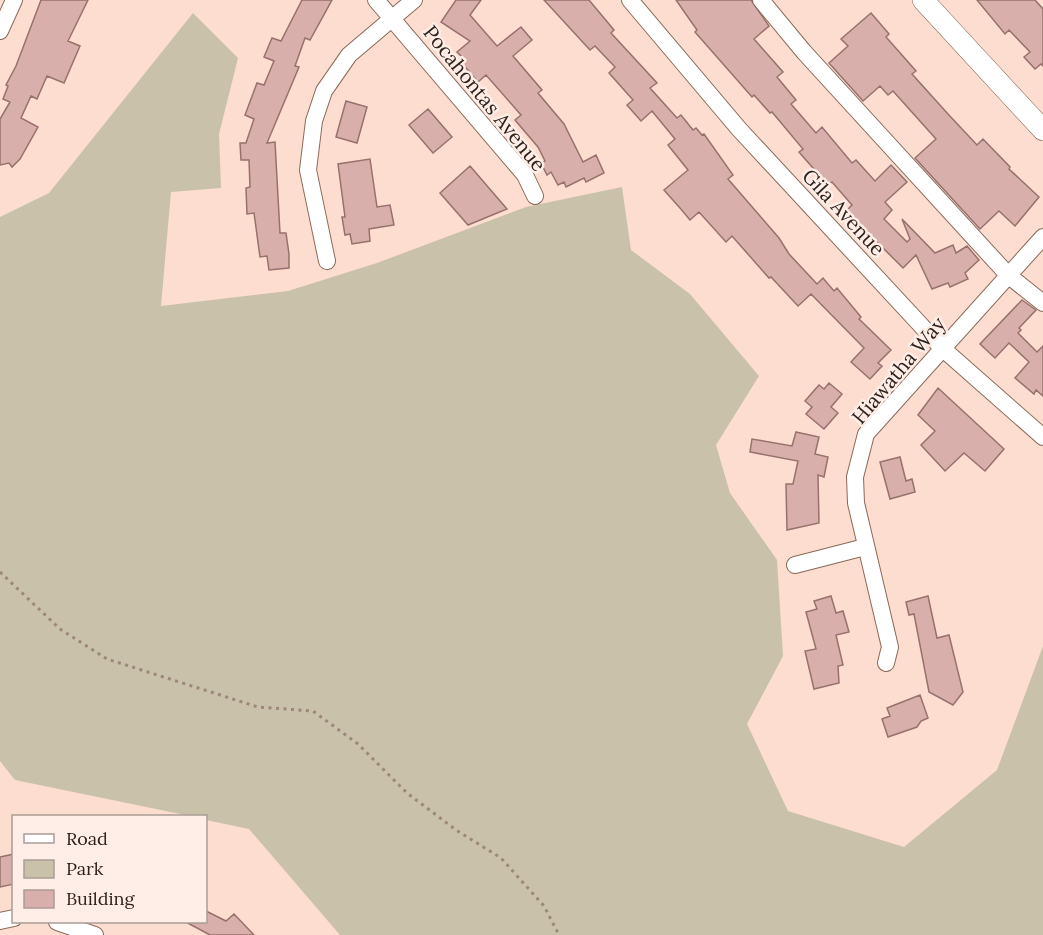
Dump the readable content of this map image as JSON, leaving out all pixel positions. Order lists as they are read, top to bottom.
{
  "streets": {
    "street": ["Pocahontas Avenue", "Gila Avenue", "Hiawatha Way"]
  },
  "crossings": [
    ["Gila Avenue", "Hiawatha Way"]
  ],
  "legend": ["Road", "Park", "Building"]
}
